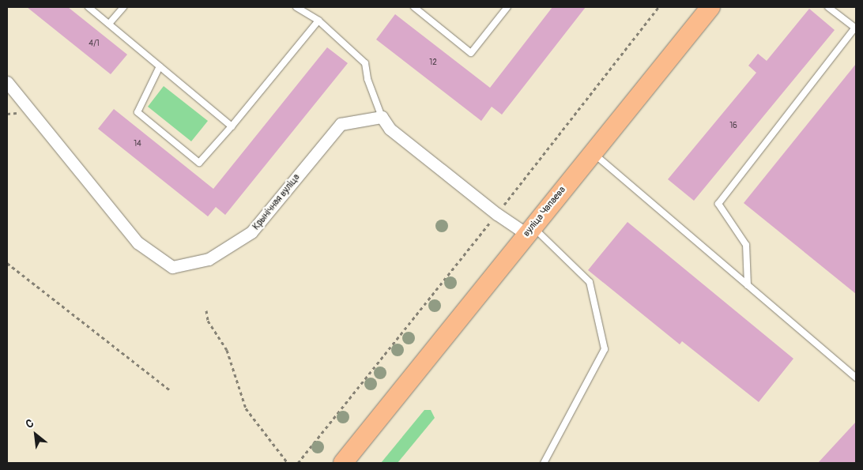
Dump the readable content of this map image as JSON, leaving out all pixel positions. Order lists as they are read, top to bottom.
{
  "streets": {
    "main road": ["вуліца Чапаева"],
    "street": ["Крынічная вуліца"]
  },
  "house_numbers": [
    "4/1",
    "12",
    "16",
    "14"
  ],
  "north": "top left"
}
